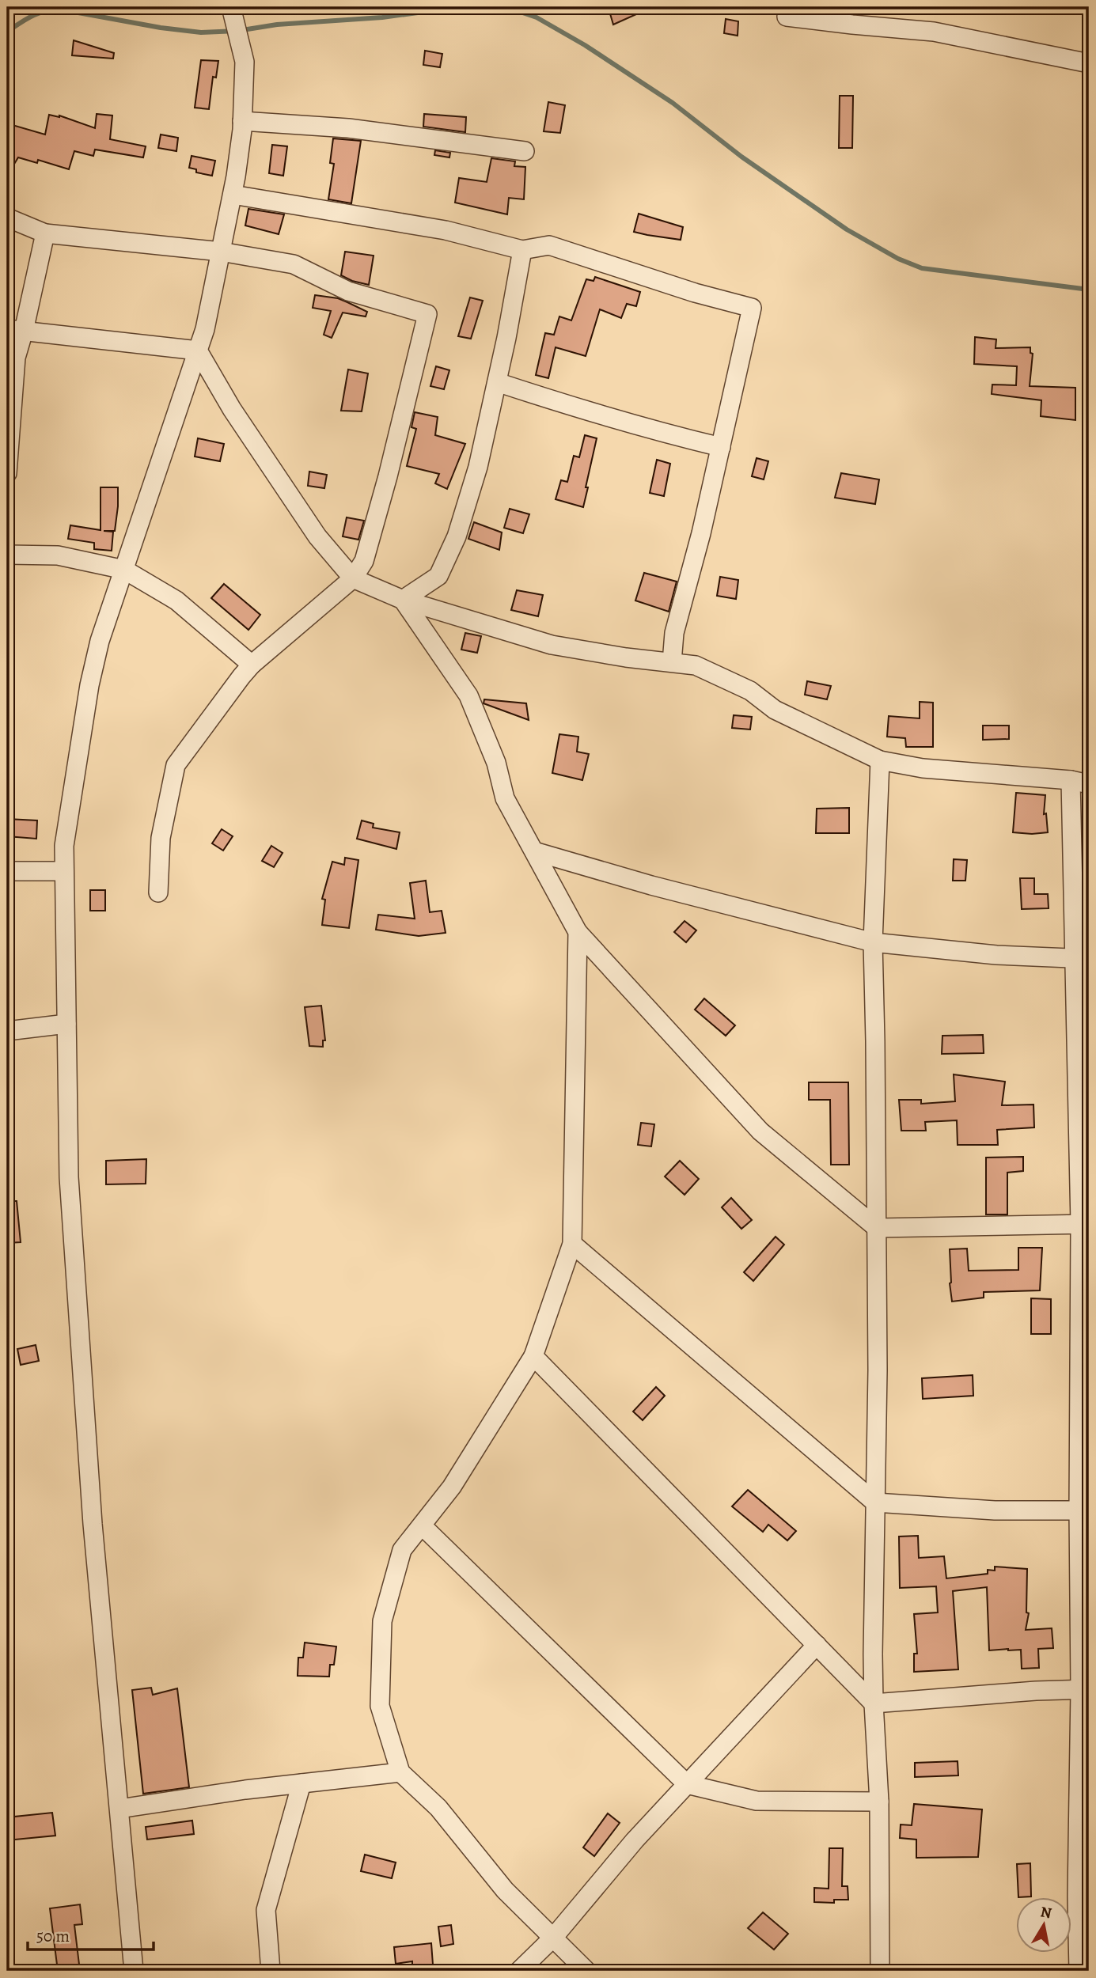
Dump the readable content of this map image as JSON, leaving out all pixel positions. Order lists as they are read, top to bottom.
{
  "scale_bar": "50 m",
  "north": "top"
}
